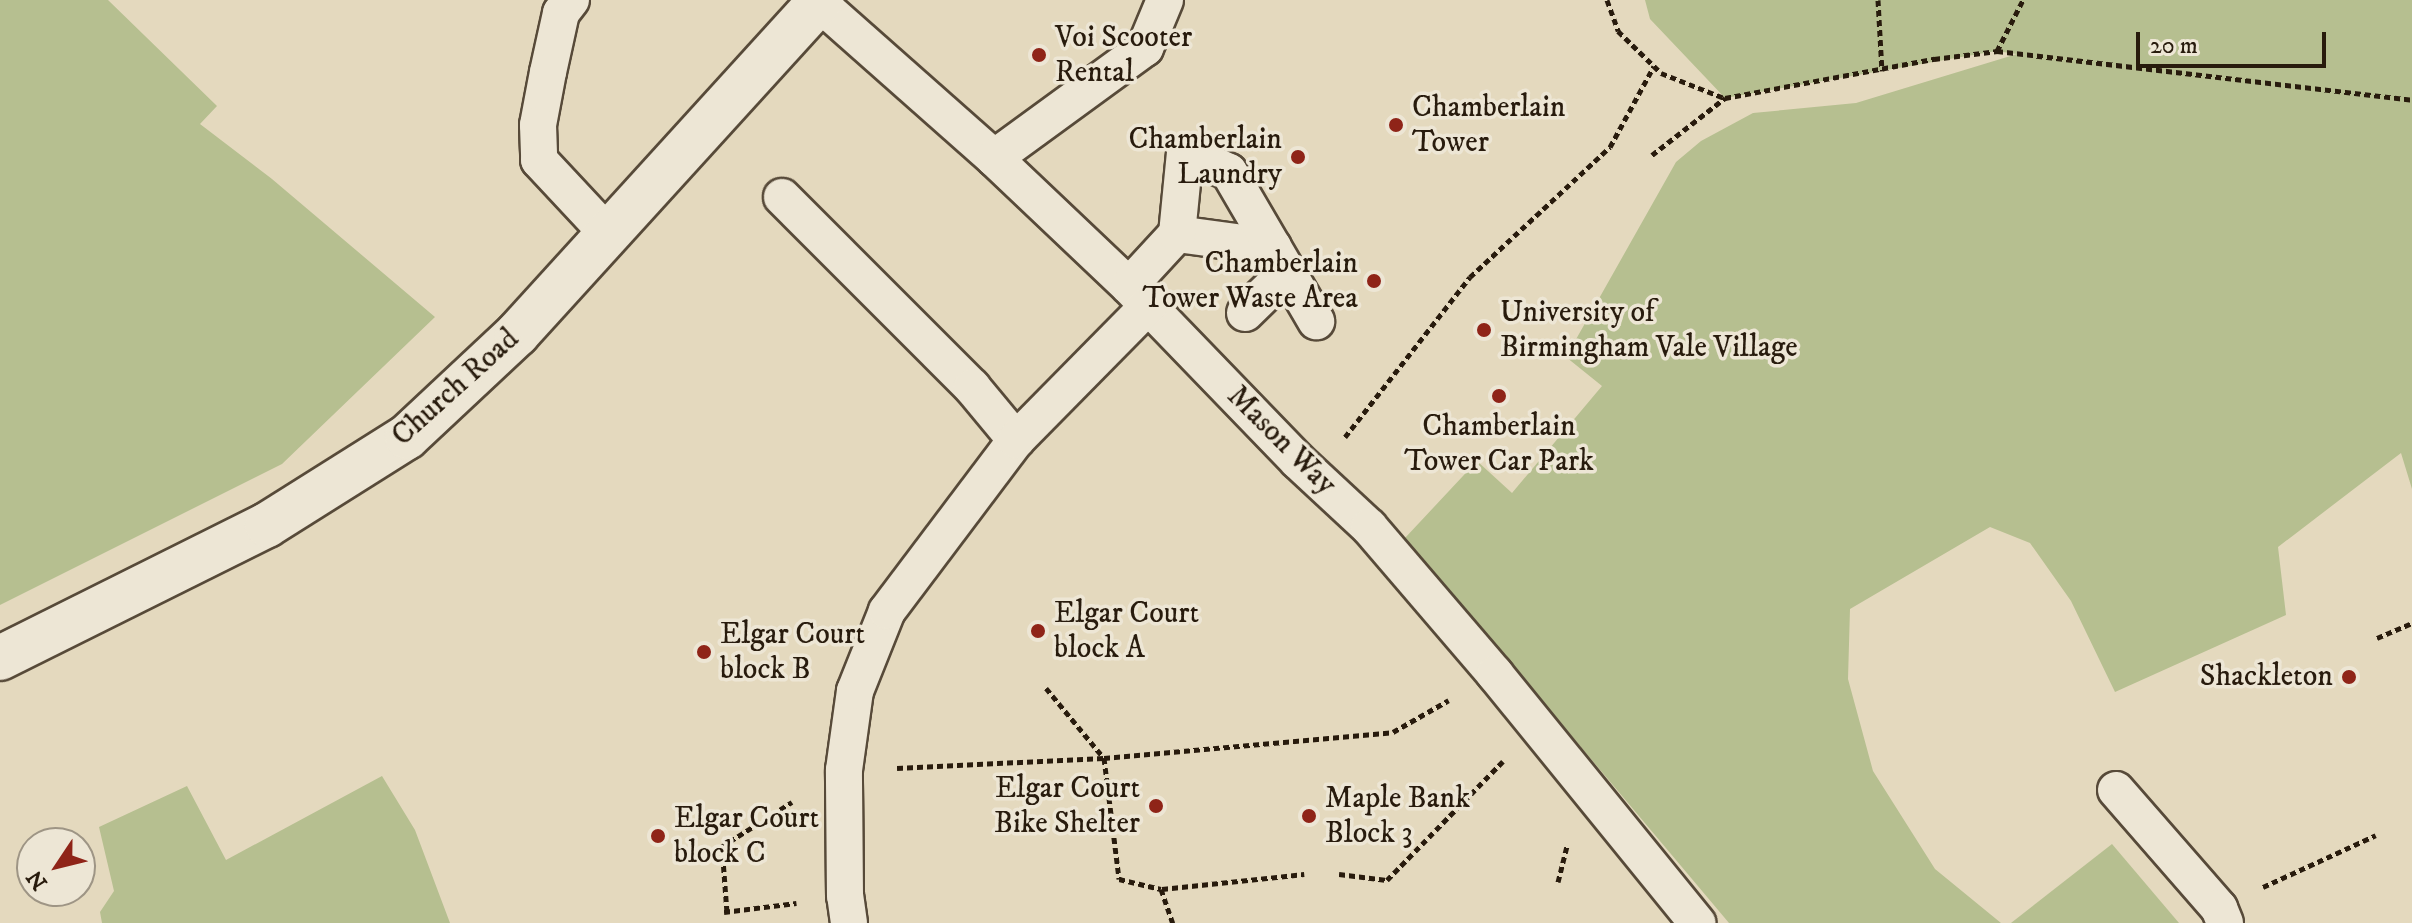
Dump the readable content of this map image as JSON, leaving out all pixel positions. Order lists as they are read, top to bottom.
{
  "streets": {
    "main road": ["Church Road"],
    "lane": ["Mason Way"]
  },
  "crossings": [
    ["Church Road", "Mason Way"]
  ],
  "places": [
    "Voi Scooter Rental",
    "Chamberlain Tower",
    "Chamberlain Laundry",
    "Chamberlain Tower Waste Area",
    "University of Birmingham Vale Village",
    "Chamberlain Tower Car Park",
    "Elgar Court block A",
    "Elgar Court block B",
    "Shackleton",
    "Elgar Court Bike Shelter",
    "Maple Bank Block 3",
    "Elgar Court block C"
  ],
  "scale_bar": "20 m",
  "north": "bottom left"
}
